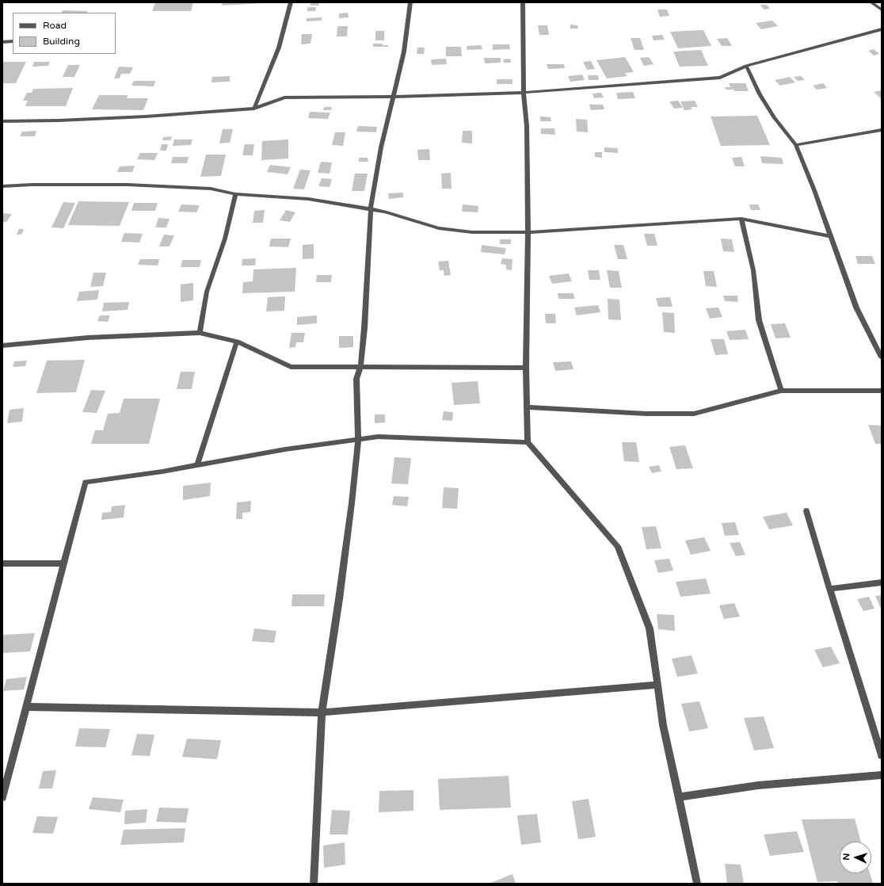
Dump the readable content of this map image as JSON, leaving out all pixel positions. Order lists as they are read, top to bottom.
{
  "legend": ["Road", "Building"],
  "north": "left"
}
